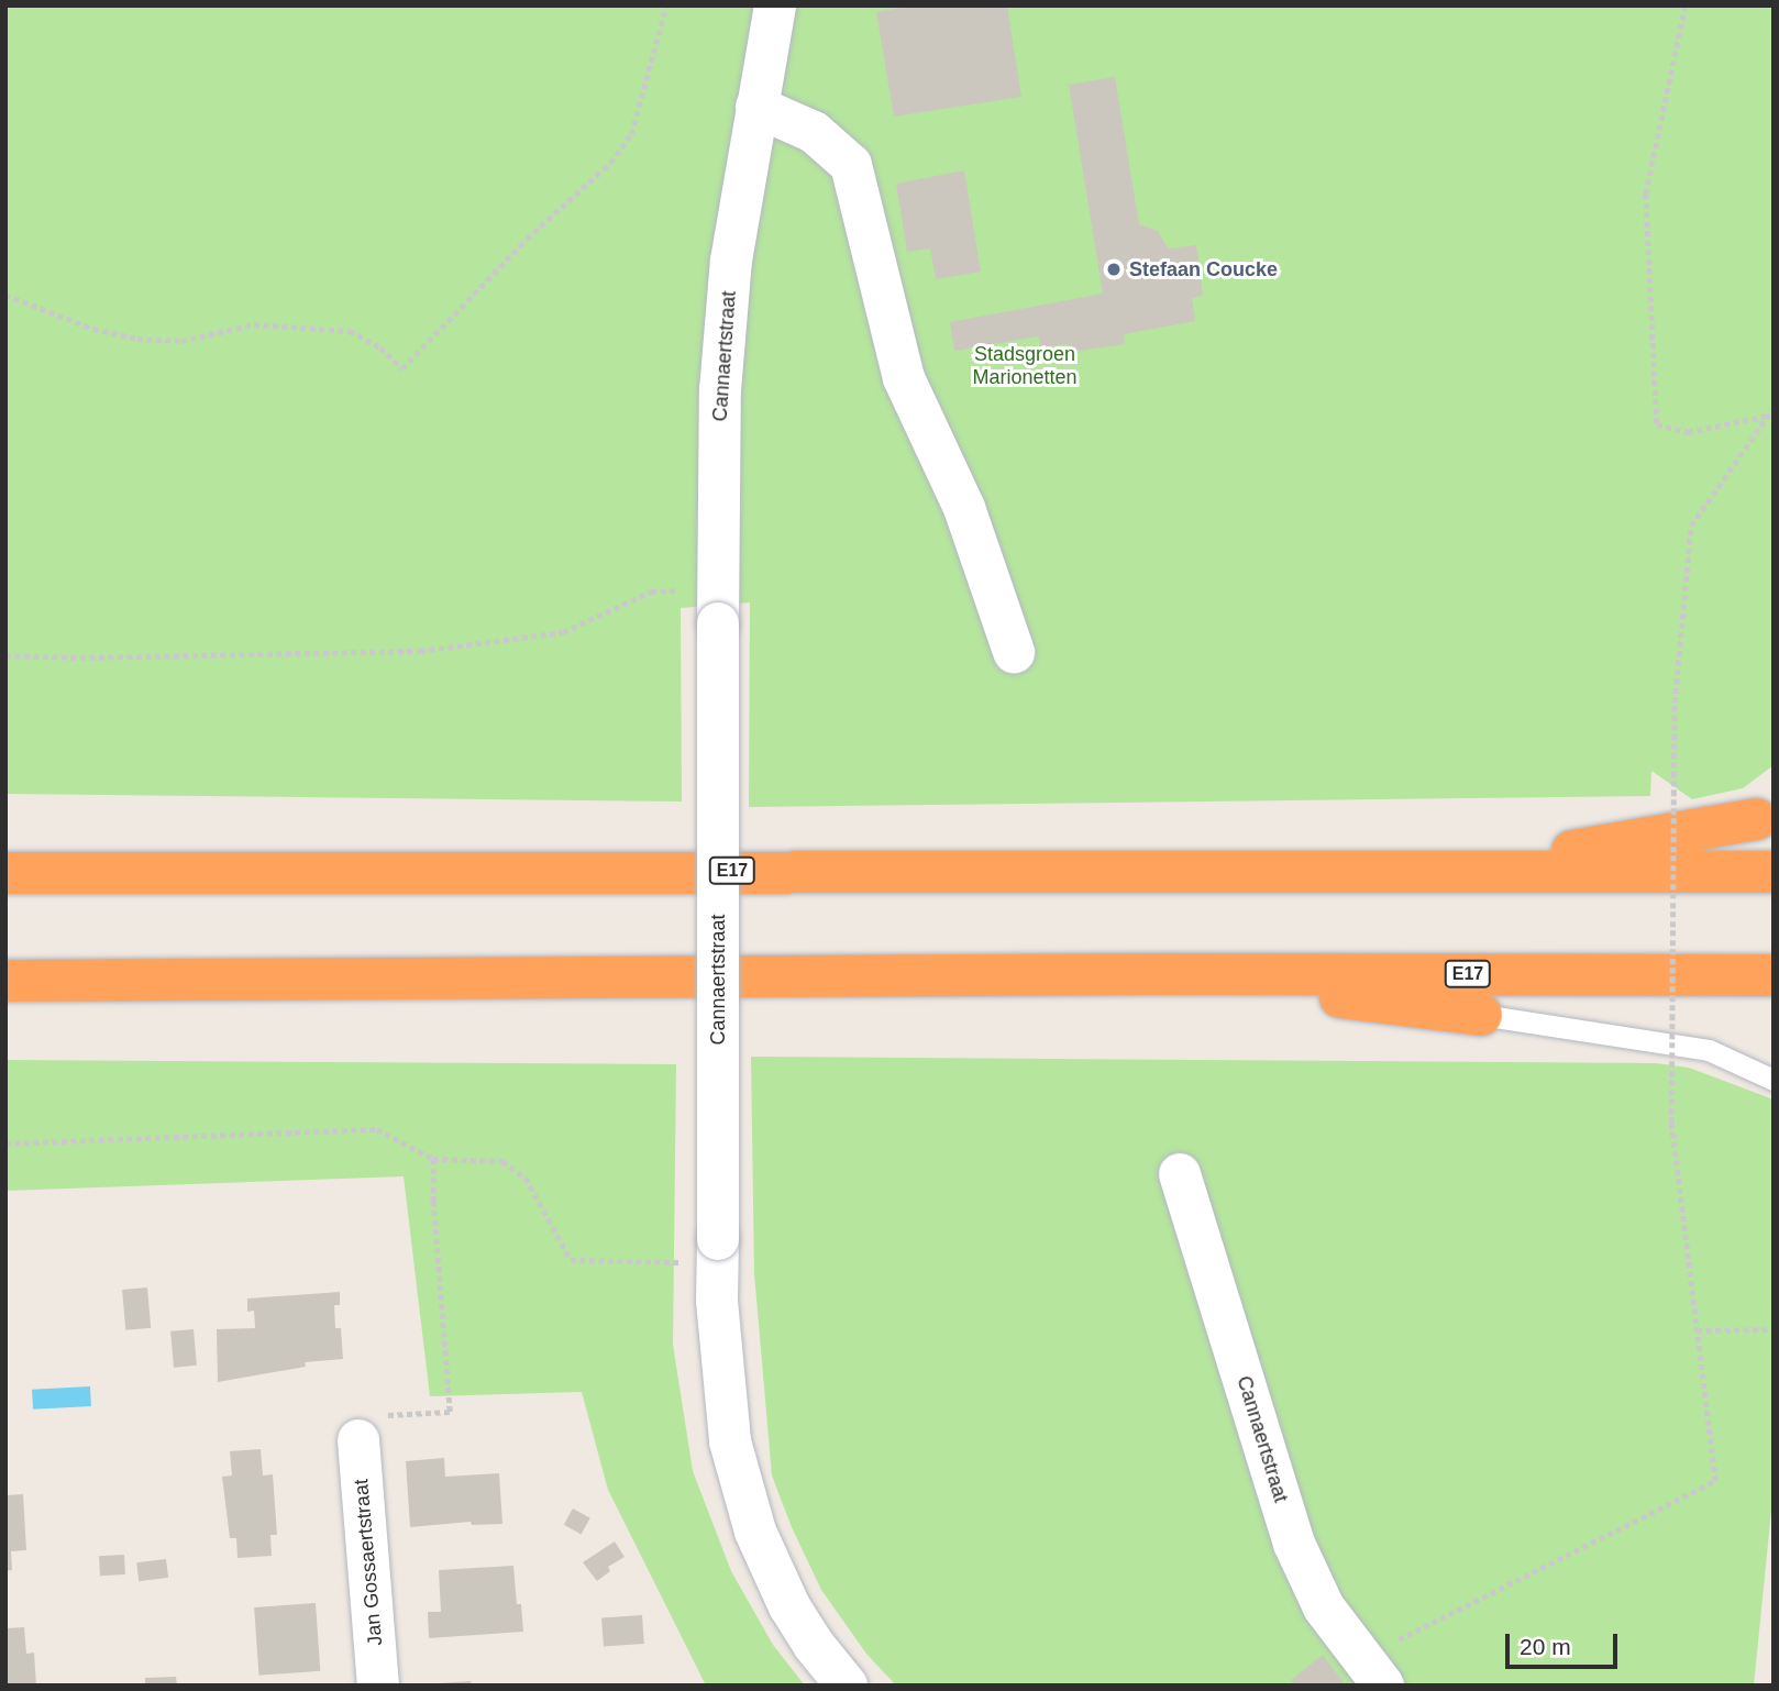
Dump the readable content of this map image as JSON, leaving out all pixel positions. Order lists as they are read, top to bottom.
{
  "streets": {
    "highway": ["E17"],
    "street": ["Cannaertstraat", "Jan Gossaertstraat"]
  },
  "parks": ["Stadsgroen Marionetten"],
  "places": ["Stefaan Coucke"],
  "scale_bar": "20 m"
}
